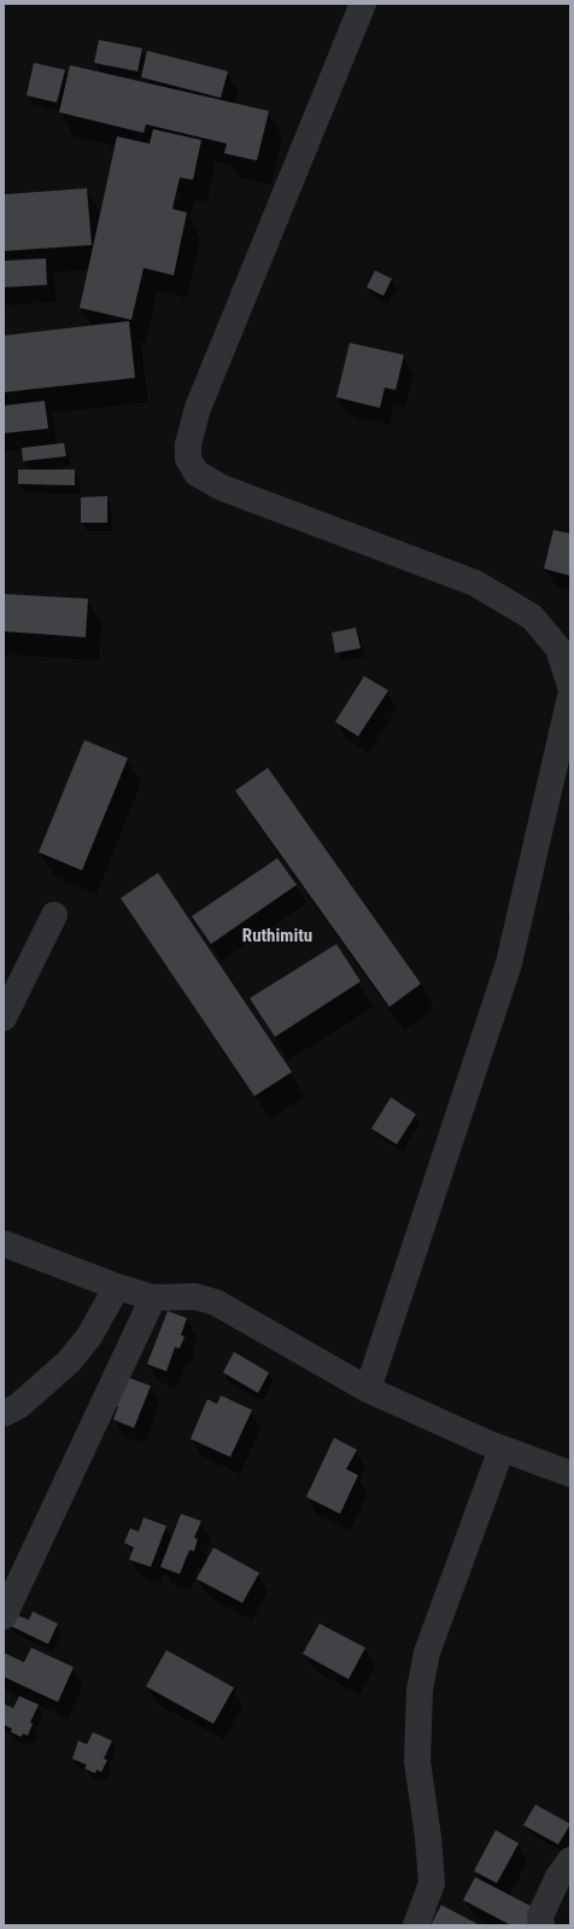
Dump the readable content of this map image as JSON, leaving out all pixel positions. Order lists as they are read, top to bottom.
{
  "districts": ["Ruthimitu"]
}
